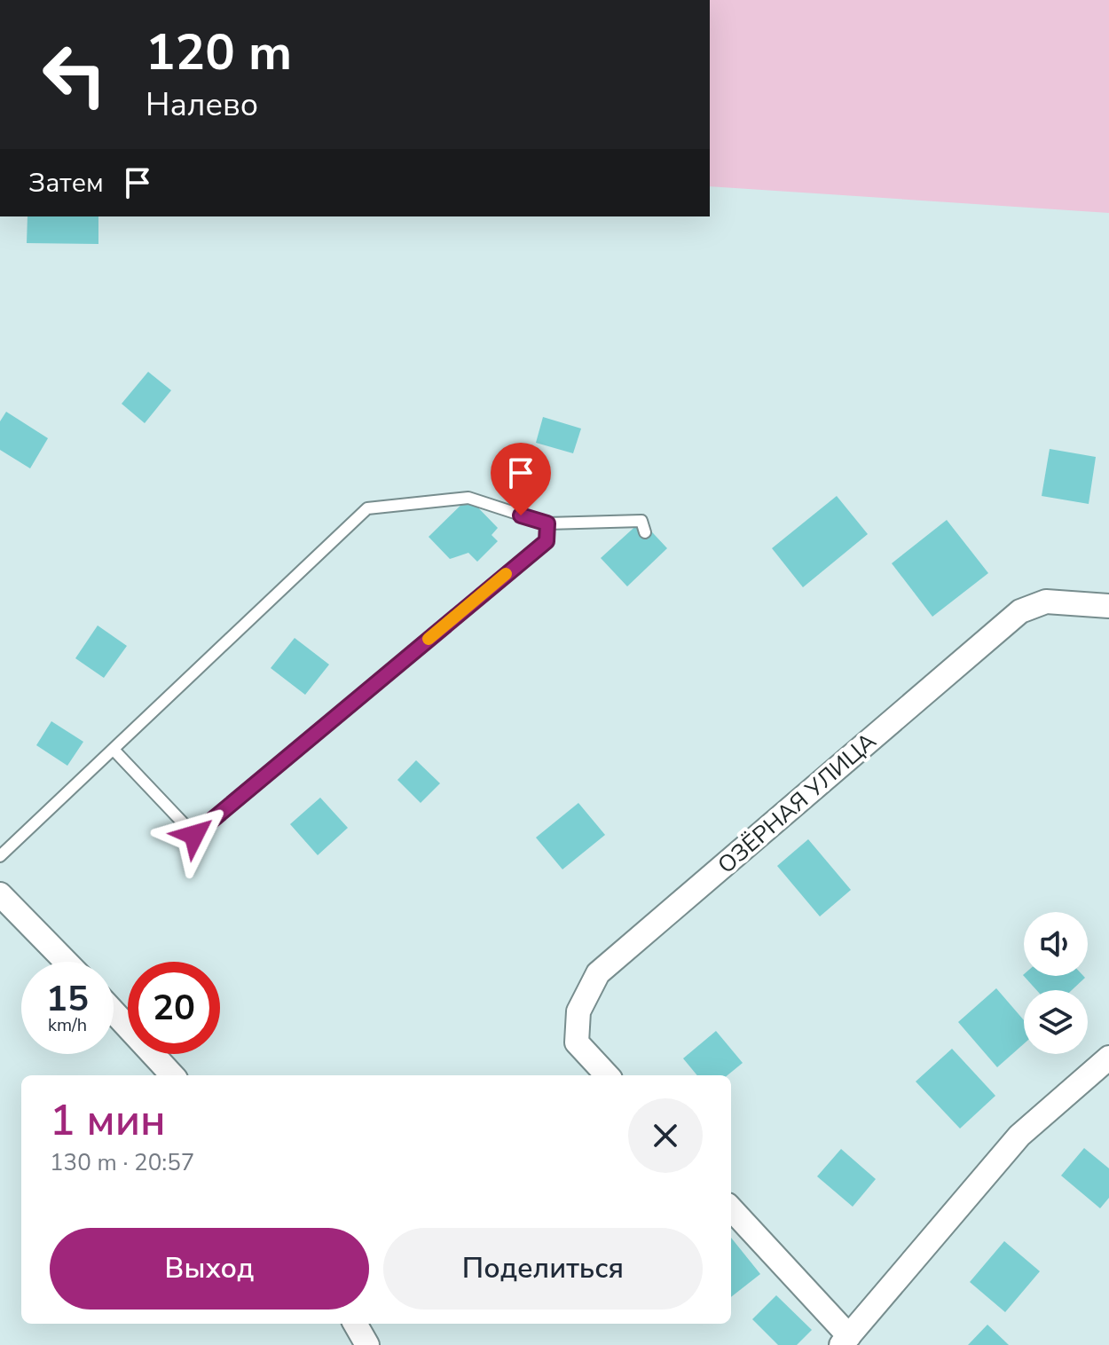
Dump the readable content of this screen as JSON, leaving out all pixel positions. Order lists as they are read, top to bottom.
{
  "streets": {
    "street": ["ОЗЁРНАЯ УЛИЦА"]
  },
  "page": {
    "turn": ["120 m", "Налево"],
    "then": "Затем",
    "speed": "15 km/h",
    "limit": "20",
    "heading": ["1 мин", "130 m · 20:57"],
    "buttons": ["Выход", "Поделиться"]
  }
}
